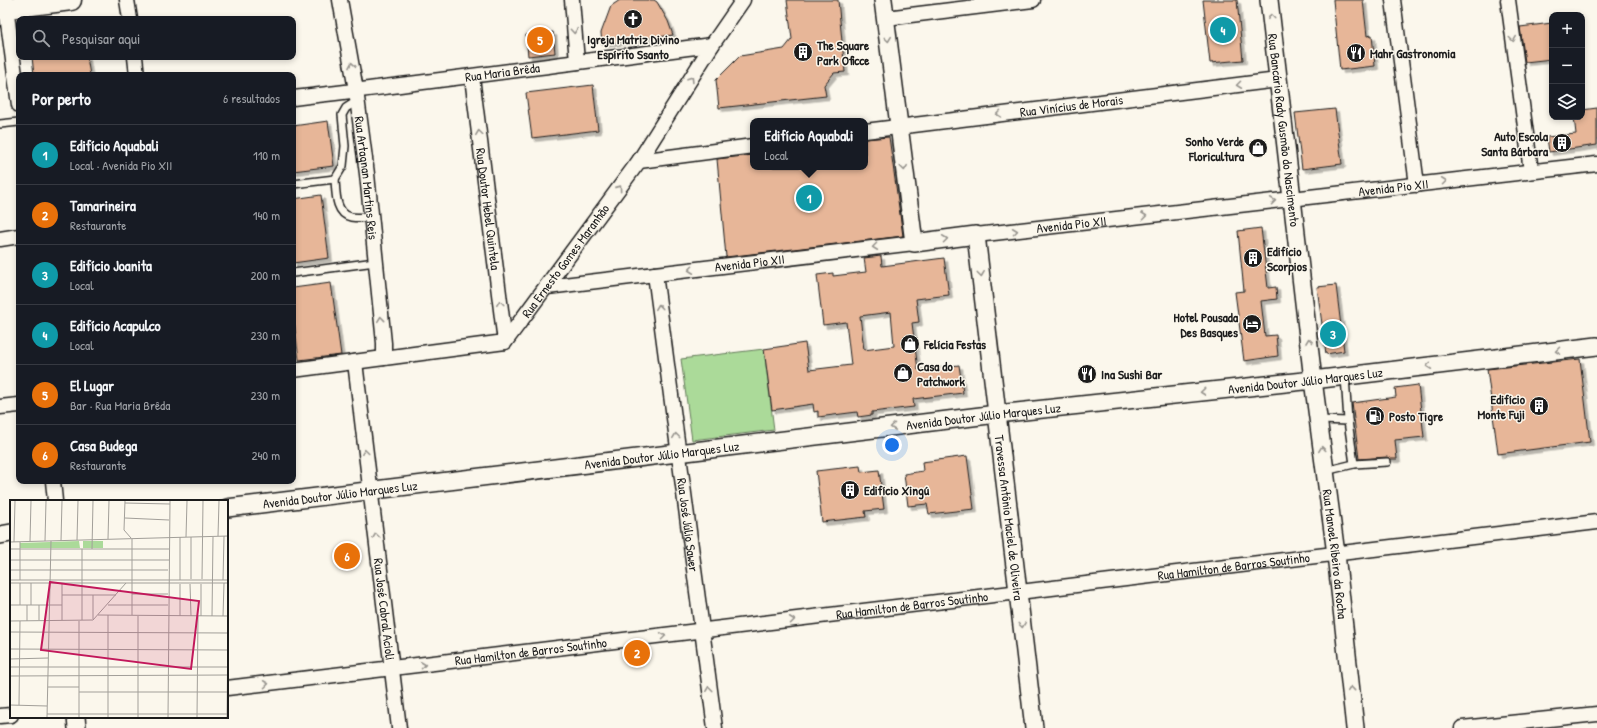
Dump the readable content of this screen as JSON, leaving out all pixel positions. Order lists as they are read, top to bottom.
{
  "streets": {
    "street": [
      "Rua Maria Brêda",
      "Rua Vinícius de Morais",
      "Rua Bancário Rady Gusmão do Nascimento",
      "Rua Artagnan Martins Reis",
      "Avenida Pio XII",
      "Rua Doutor Hebel Quintela",
      "Rua Ernesto Gomes Maranhão",
      "Avenida Doutor Júlio Marques Luz",
      "Travessa Antônio Maciel de Oliveira",
      "Rua José Júlio Sawer",
      "Rua Manoel Ribeiro da Rocha",
      "Rua Hamilton de Barros Soutinho",
      "Rua José Cabral Acioli"
    ]
  },
  "crossings": [
    ["Rua Maria Brêda", "Rua Artagnan Martins Reis"],
    ["Rua Maria Brêda", "Rua Doutor Hebel Quintela"],
    ["Rua Maria Brêda", "Rua Ernesto Gomes Maranhão"],
    ["Rua Vinícius de Morais", "Rua Bancário Rady Gusmão do Nascimento"],
    ["Rua Bancário Rady Gusmão do Nascimento", "Avenida Pio XII"],
    ["Rua Bancário Rady Gusmão do Nascimento", "Avenida Doutor Júlio Marques Luz"],
    ["Rua Bancário Rady Gusmão do Nascimento", "Rua Manoel Ribeiro da Rocha"],
    ["Avenida Pio XII", "Rua Ernesto Gomes Maranhão"],
    ["Avenida Pio XII", "Travessa Antônio Maciel de Oliveira"],
    ["Avenida Pio XII", "Rua José Júlio Sawer"],
    ["Rua Doutor Hebel Quintela", "Rua Ernesto Gomes Maranhão"],
    ["Avenida Doutor Júlio Marques Luz", "Travessa Antônio Maciel de Oliveira"],
    ["Avenida Doutor Júlio Marques Luz", "Rua José Júlio Sawer"],
    ["Avenida Doutor Júlio Marques Luz", "Rua Manoel Ribeiro da Rocha"],
    ["Avenida Doutor Júlio Marques Luz", "Rua José Cabral Acioli"],
    ["Travessa Antônio Maciel de Oliveira", "Rua Hamilton de Barros Soutinho"],
    ["Rua José Júlio Sawer", "Rua Hamilton de Barros Soutinho"],
    ["Rua Manoel Ribeiro da Rocha", "Rua Hamilton de Barros Soutinho"],
    ["Rua Hamilton de Barros Soutinho", "Rua José Cabral Acioli"]
  ],
  "one_way": [
    "Rua Bancário Rady Gusmão do Nascimento",
    "Rua Artagnan Martins Reis",
    "Rua Doutor Hebel Quintela",
    "Rua Ernesto Gomes Maranhão",
    "Avenida Doutor Júlio Marques Luz",
    "Travessa Antônio Maciel de Oliveira",
    "Rua José Júlio Sawer",
    "Rua Manoel Ribeiro da Rocha",
    "Rua Hamilton de Barros Soutinho",
    "Rua José Cabral Acioli"
  ],
  "places": {
    "church": ["Igreja Matriz Divino Espírito Ssanto"],
    "building": [
      "The Square Park Oficce",
      "Auto Escola Santa Bárbara",
      "Edifício Scorpios",
      "Edifício Monte Fuji",
      "Edifício Xingú"
    ],
    "restaurant": ["Mahr Gastronomia", "Ina Sushi Bar"],
    "shop": ["Sonho Verde Floricultura", "Felícia Festas", "Casa do Patchwork"],
    "hotel": ["Hotel Pousada Des Basques"],
    "fuel station": ["Posto Tigre"]
  },
  "page": {
    "map_buttons": ["+", "−"],
    "pins": [
      "4",
      "5",
      "1",
      "3",
      "6",
      "2"
    ],
    "search": "Pesquisar aqui",
    "heading": ["Por perto", "6 resultados"],
    "popup": ["Edifício Aquabali", "Local"],
    "list": [
      {
        "mark": "1",
        "name": "Edifício Aquabali",
        "note": "Local · Avenida Pio XII",
        "value": "110 m"
      },
      {
        "mark": "2",
        "name": "Tamarineira",
        "note": "Restaurante",
        "value": "140 m"
      },
      {
        "mark": "3",
        "name": "Edifício Joanita",
        "note": "Local",
        "value": "200 m"
      },
      {
        "mark": "4",
        "name": "Edifício Acapulco",
        "note": "Local",
        "value": "230 m"
      },
      {
        "mark": "5",
        "name": "El Lugar",
        "note": "Bar · Rua Maria Brêda",
        "value": "230 m"
      },
      {
        "mark": "6",
        "name": "Casa Budega",
        "note": "Restaurante",
        "value": "240 m"
      }
    ]
  }
}
